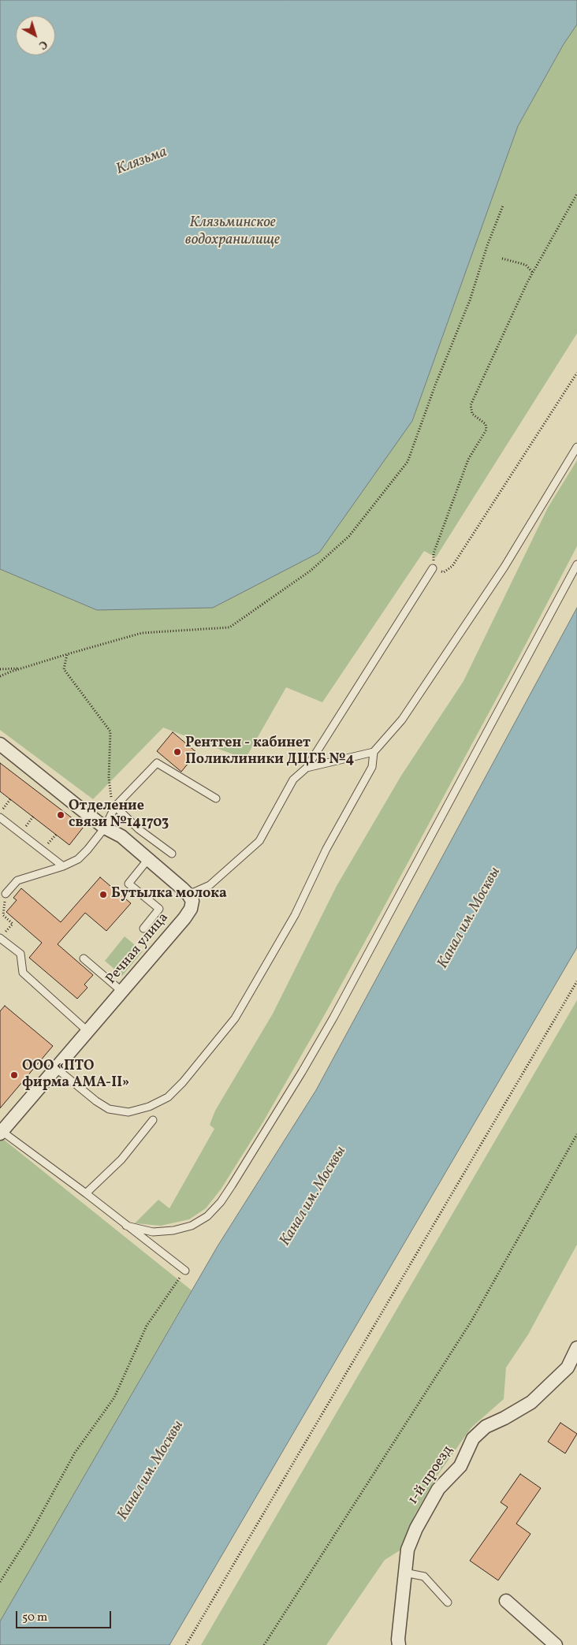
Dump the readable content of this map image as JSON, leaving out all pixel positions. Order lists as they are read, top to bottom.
{
  "streets": {
    "street": ["Речная улица", "1-й проезд"]
  },
  "water": ["Клязьма", "Клязьминское водохранилище", "Канал им. Москвы"],
  "places": [
    "Рентген - кабинет Поликлиники ДЦГБ №4",
    "Отделение связи №141703",
    "Бутылка молока",
    "ООО «ПТО фирма АМА-II»"
  ],
  "scale_bar": "50 m",
  "north": "bottom right"
}
